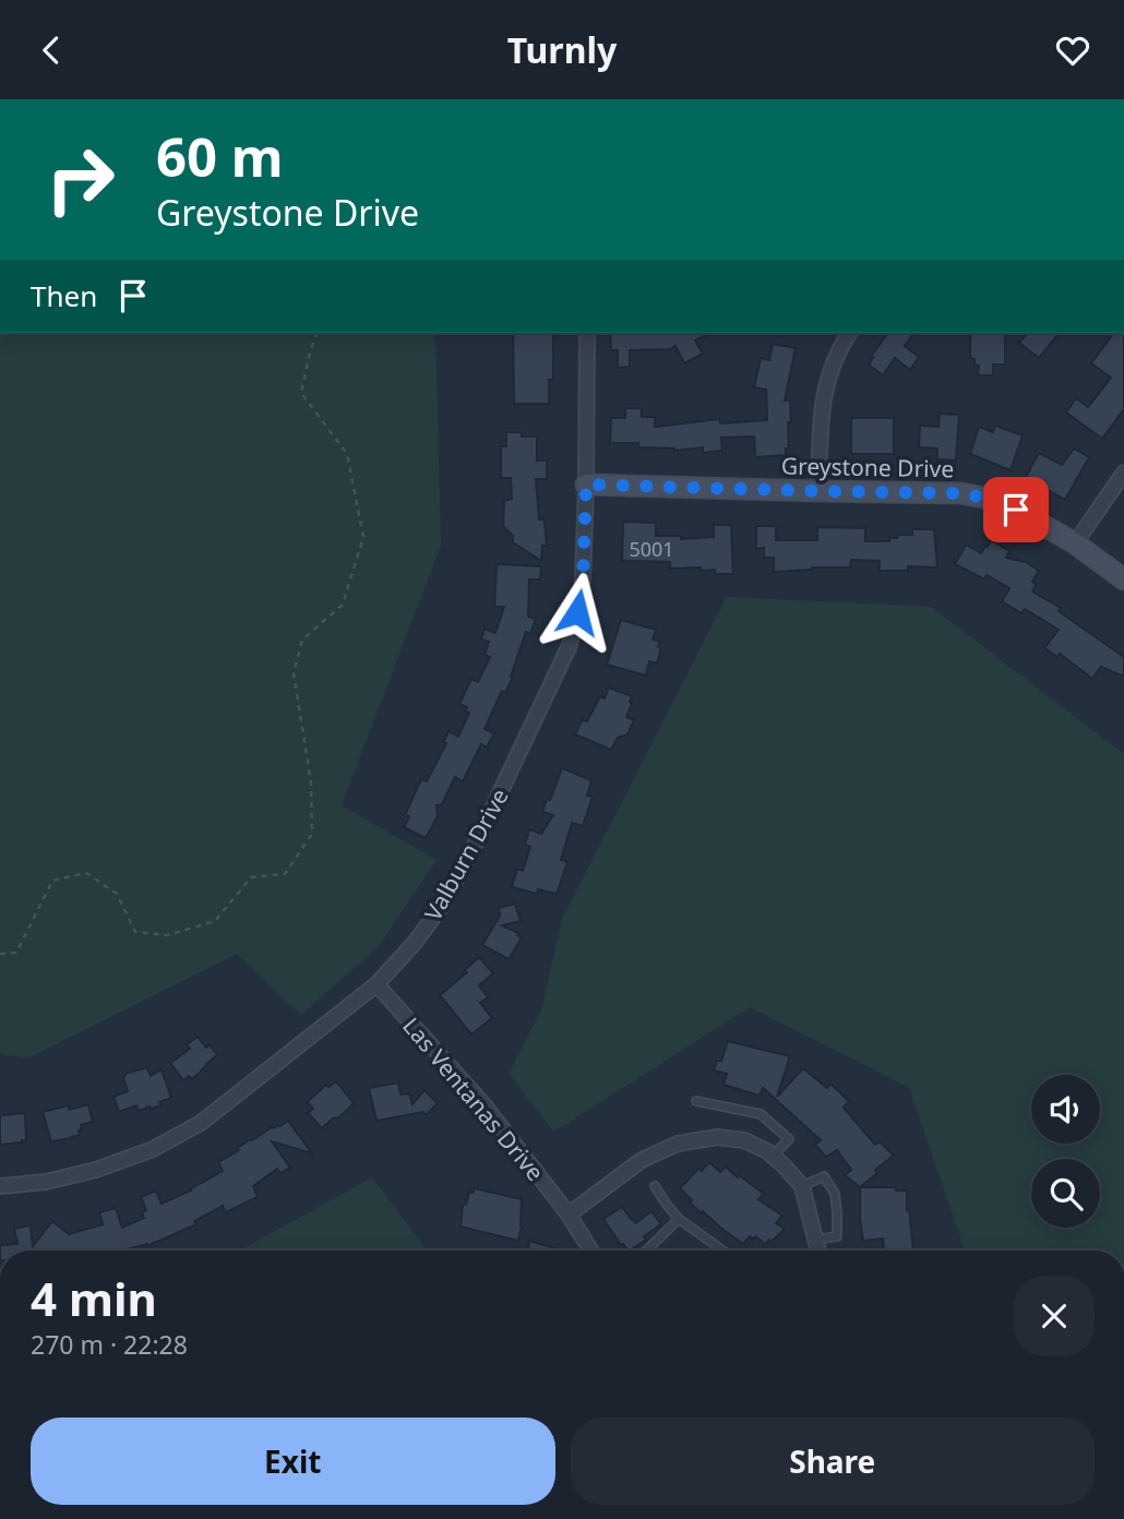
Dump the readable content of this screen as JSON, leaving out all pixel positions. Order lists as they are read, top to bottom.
{
  "streets": {
    "street": ["Greystone Drive", "Valburn Drive", "Las Ventanas Drive"]
  },
  "crossings": [
    ["Greystone Drive", "Valburn Drive"],
    ["Valburn Drive", "Las Ventanas Drive"]
  ],
  "house_numbers": ["5001"],
  "page": {
    "header": "Turnly",
    "turn": ["60 m", "Greystone Drive"],
    "then": "Then",
    "heading": ["4 min", "270 m · 22:28"],
    "buttons": ["Exit", "Share"]
  }
}
